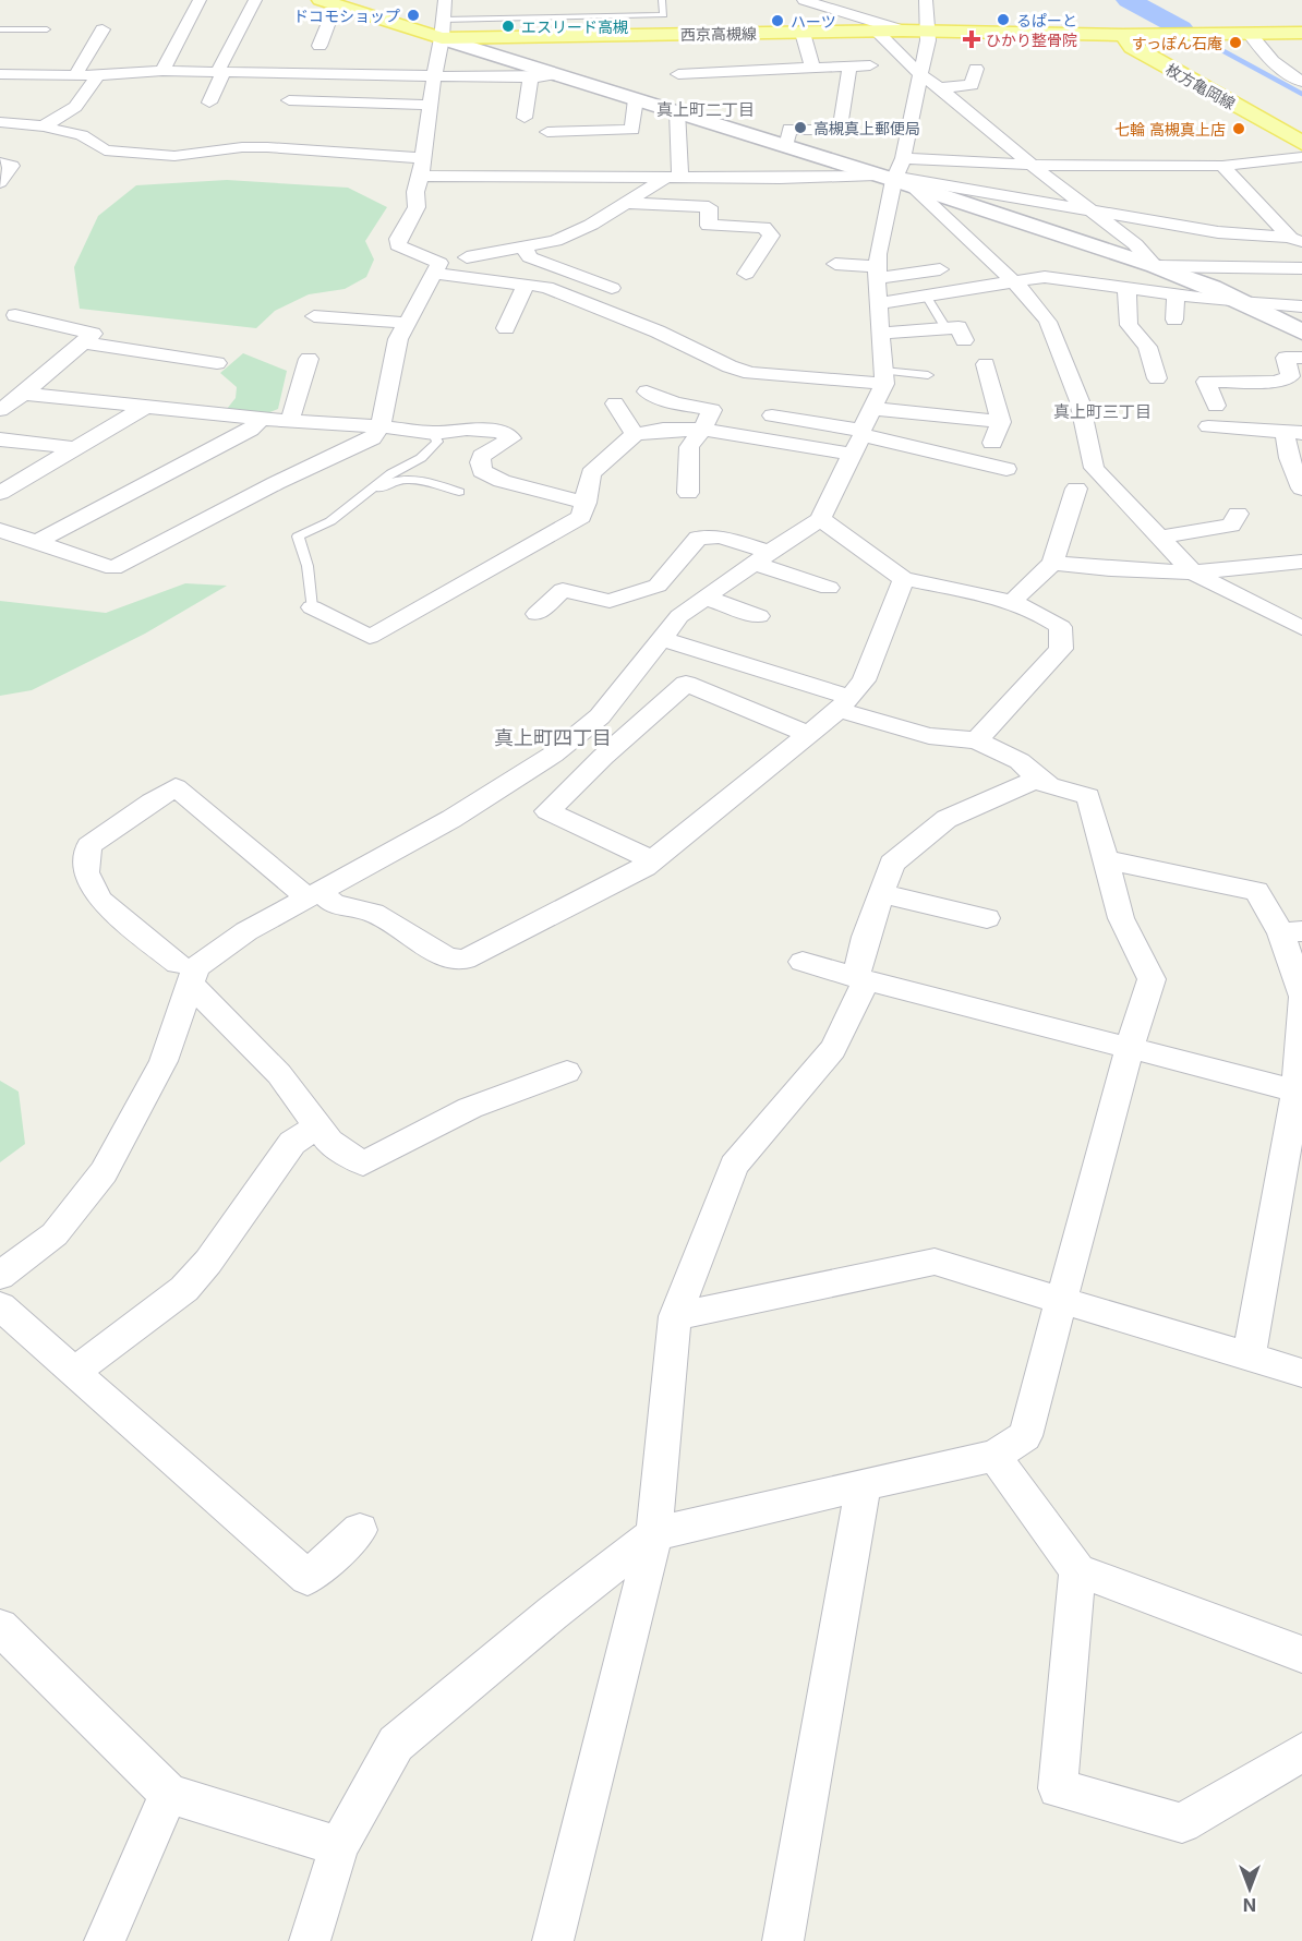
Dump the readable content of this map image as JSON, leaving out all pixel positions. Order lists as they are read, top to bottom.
{
  "streets": {
    "main road": ["西京高槻線", "枚方亀岡線"]
  },
  "crossings": [
    ["西京高槻線", "枚方亀岡線"]
  ],
  "districts": ["真上町二丁目", "真上町三丁目", "真上町四丁目"],
  "places": {
    "other": [
      "ドコモショップ",
      "るぱーと",
      "ハーツ",
      "エスリード高槻",
      "すっぽん石庵",
      "高槻真上郵便局",
      "七輪 高槻真上店"
    ],
    "health": ["ひかり整骨院"]
  },
  "north": "bottom"
}
